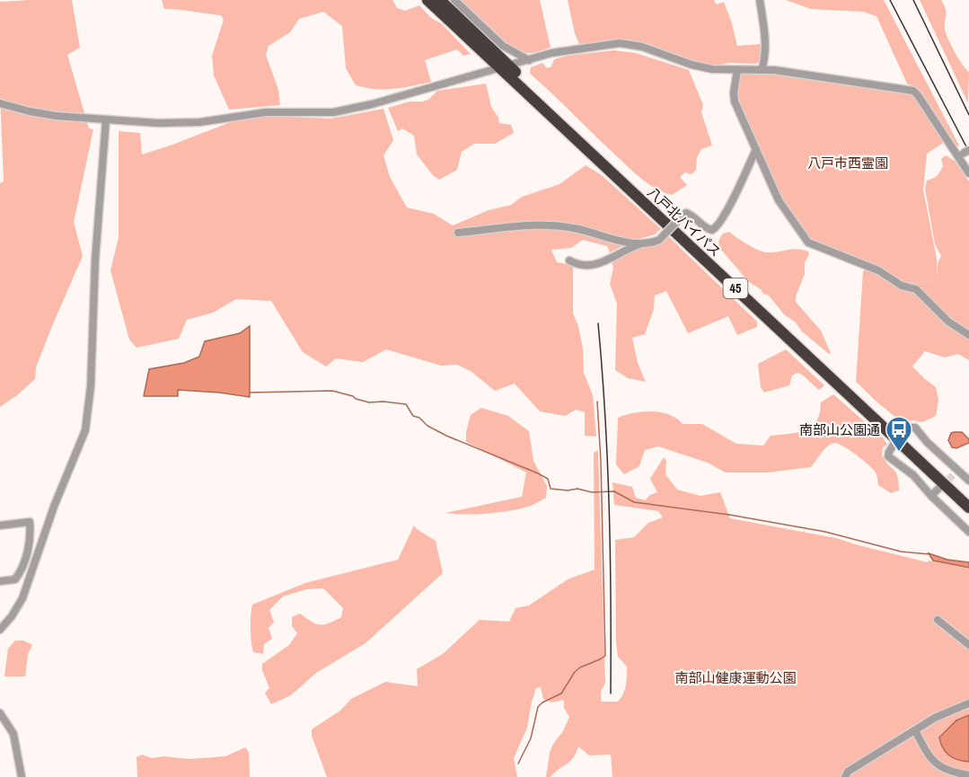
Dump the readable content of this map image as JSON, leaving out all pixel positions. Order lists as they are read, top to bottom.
{
  "streets": {
    "highway": ["八戸北バイパス", "45"]
  },
  "parks": ["八戸市西霊園", "南部山健康運動公園"],
  "places": {
    "bus stop": ["南部山公園通"]
  }
}
